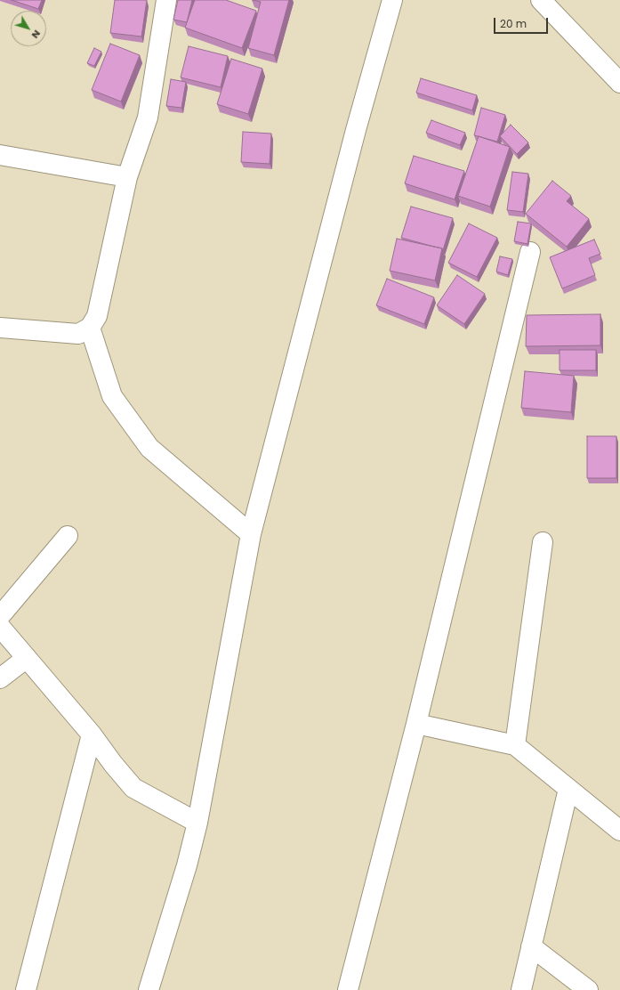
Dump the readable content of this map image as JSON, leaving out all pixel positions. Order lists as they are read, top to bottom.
{
  "scale_bar": "20 m",
  "north": "bottom right"
}
